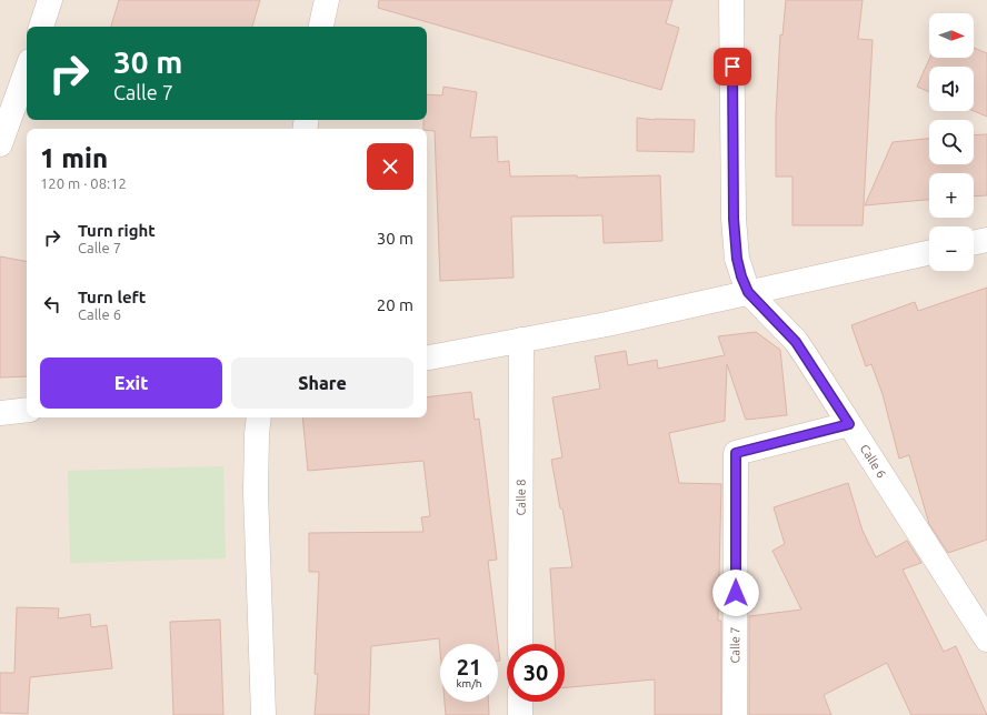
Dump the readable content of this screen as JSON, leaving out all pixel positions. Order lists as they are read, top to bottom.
{
  "streets": {
    "street": ["Calle 6", "Calle 8", "Calle 7"]
  },
  "crossings": [
    ["Calle 6", "Calle 7"]
  ],
  "north": "right",
  "page": {
    "map_buttons": ["+", "−"],
    "turn": ["30 m", "Calle 7"],
    "heading": ["1 min", "120 m · 08:12"],
    "list": [
      {
        "name": "Turn right",
        "note": "Calle 7",
        "value": "30 m"
      },
      {
        "name": "Turn left",
        "note": "Calle 6",
        "value": "20 m"
      }
    ],
    "buttons": ["Exit", "Share"],
    "speed": "21 km/h",
    "limit": "30"
  }
}
